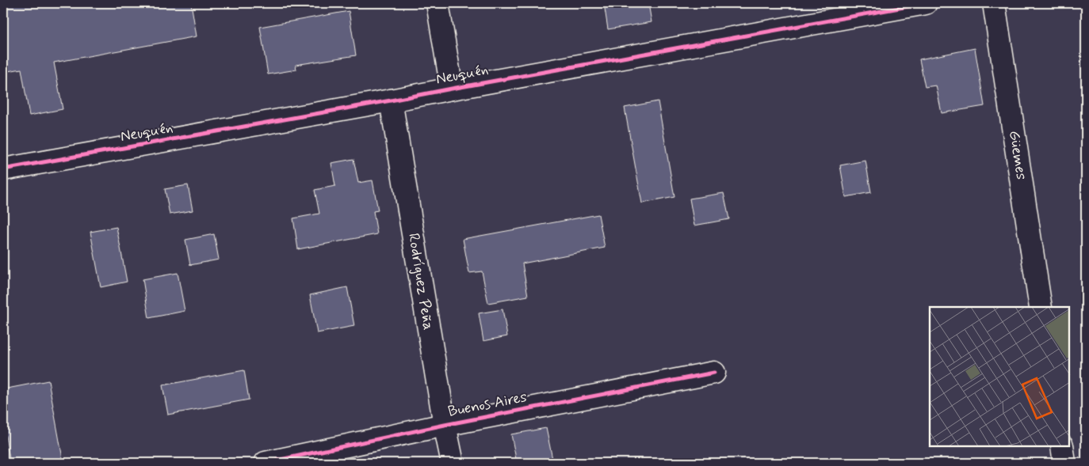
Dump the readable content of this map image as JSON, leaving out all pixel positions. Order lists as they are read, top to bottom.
{
  "streets": {
    "street": [
      "Neuquén",
      "Güemes",
      "Rodríguez Peña",
      "Buenos Aires"
    ]
  },
  "crossings": [
    ["Neuquén", "Rodríguez Peña"],
    ["Rodríguez Peña", "Buenos Aires"]
  ]
}
